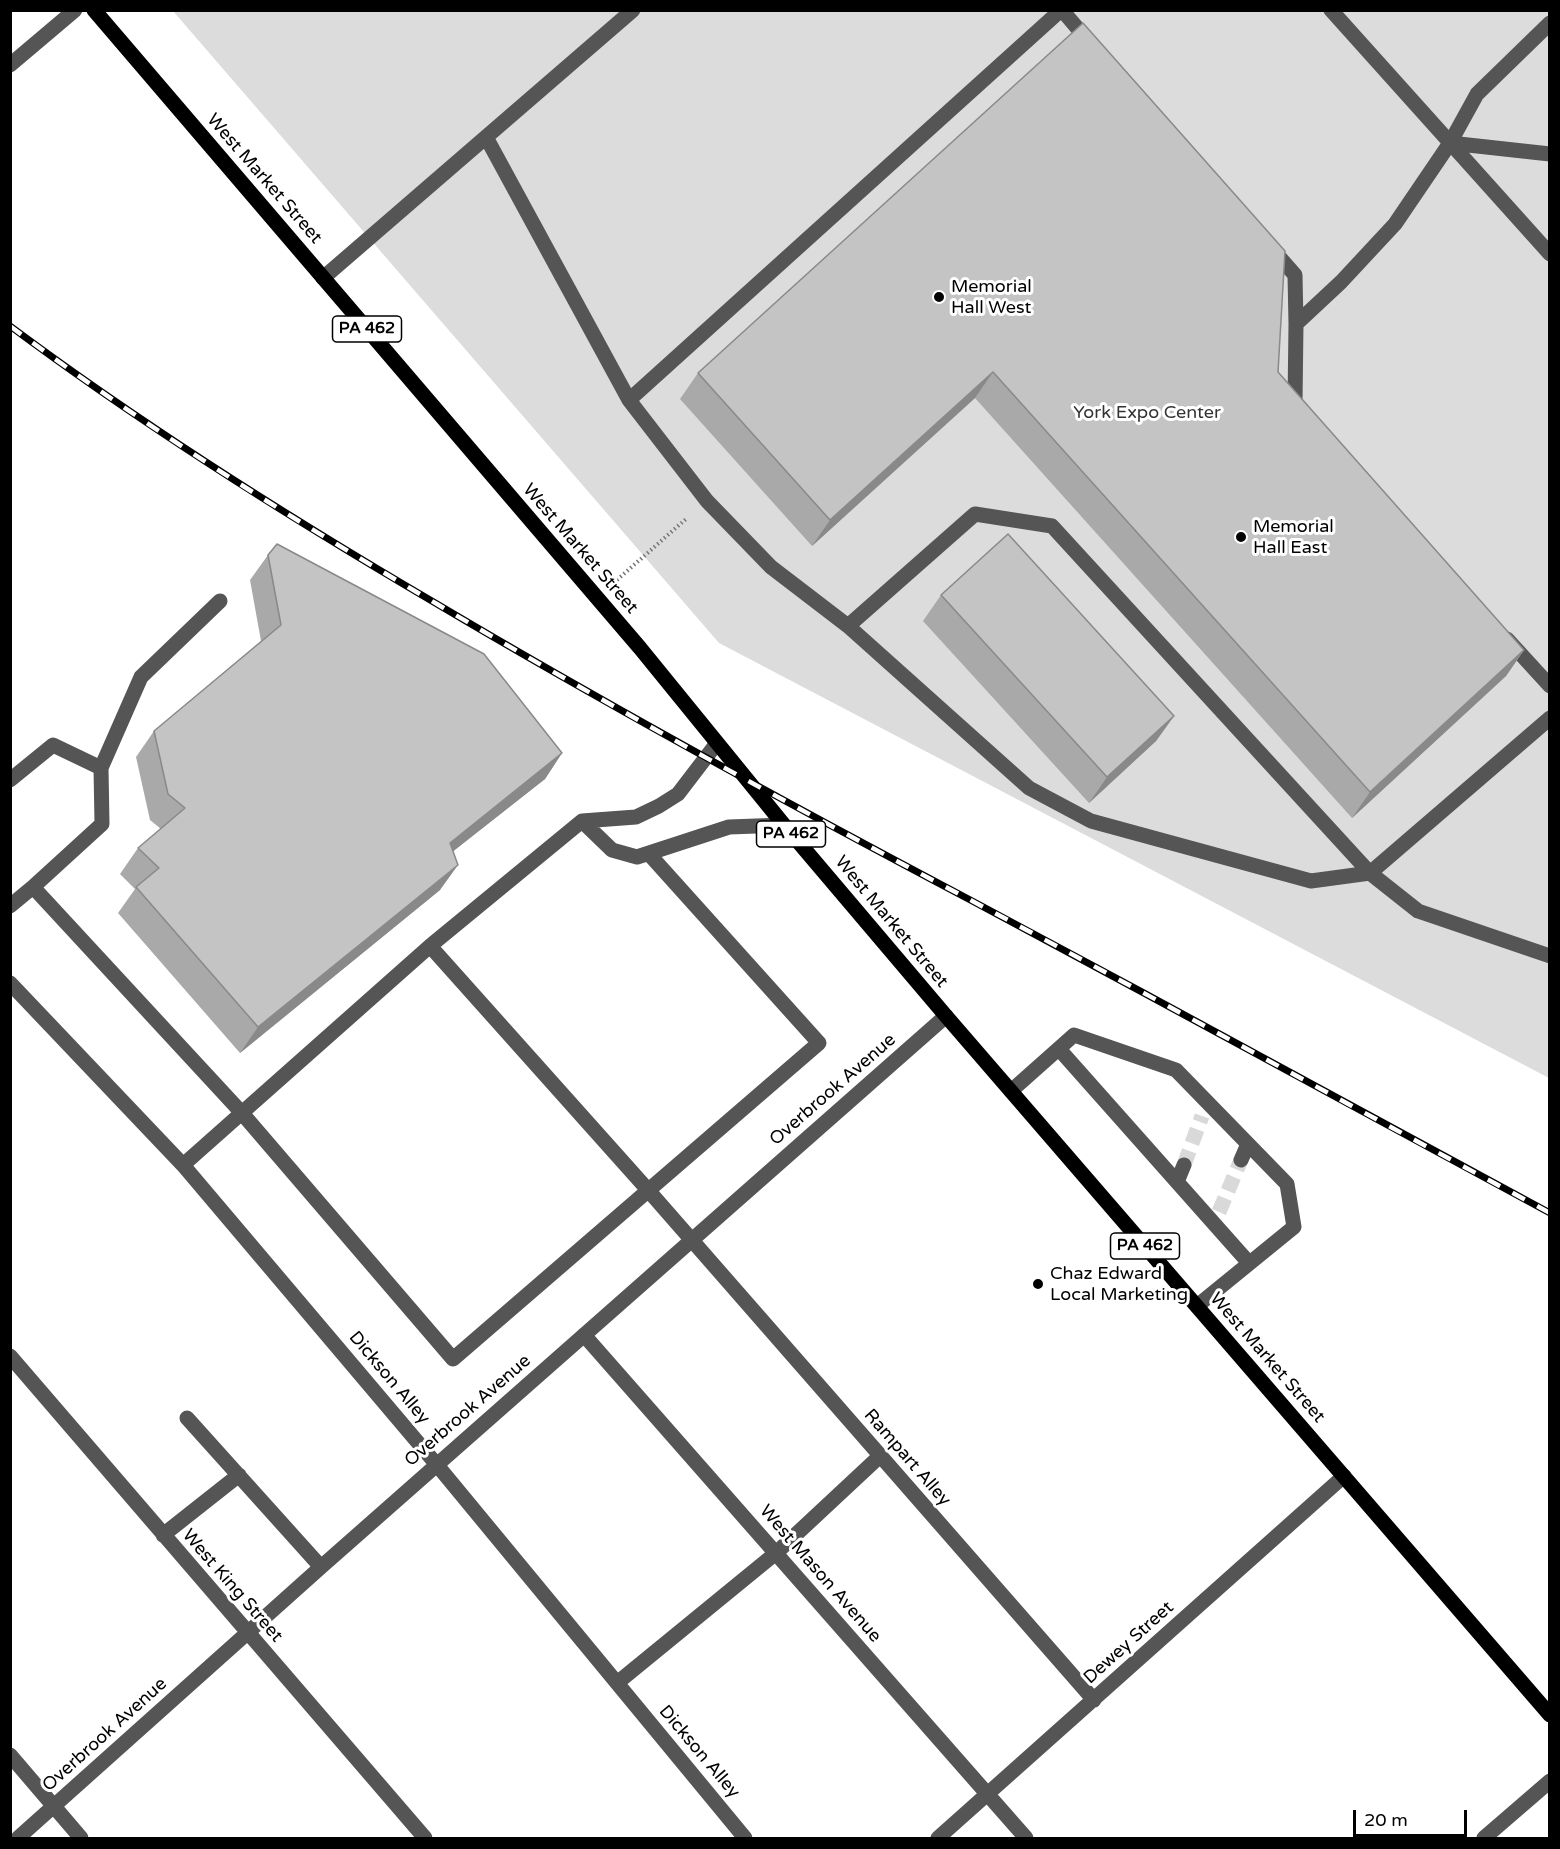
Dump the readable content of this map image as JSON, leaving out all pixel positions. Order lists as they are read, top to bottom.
{
  "streets": {
    "main road": ["West Market Street", "PA 462"],
    "street": [
      "Overbrook Avenue",
      "Dickson Alley",
      "Rampart Alley",
      "West Mason Avenue",
      "West King Street",
      "Dewey Street"
    ]
  },
  "crossings": [
    ["West Market Street", "Overbrook Avenue"],
    ["West Market Street", "Dewey Street"],
    ["Overbrook Avenue", "Dickson Alley"],
    ["Overbrook Avenue", "Rampart Alley"],
    ["Overbrook Avenue", "West Mason Avenue"],
    ["Overbrook Avenue", "West King Street"],
    ["Rampart Alley", "Dewey Street"],
    ["West Mason Avenue", "Dewey Street"]
  ],
  "parks": ["York Expo Center"],
  "places": ["Memorial Hall West", "Memorial Hall East", "Chaz Edward Local Marketing"],
  "scale_bar": "20 m"
}
